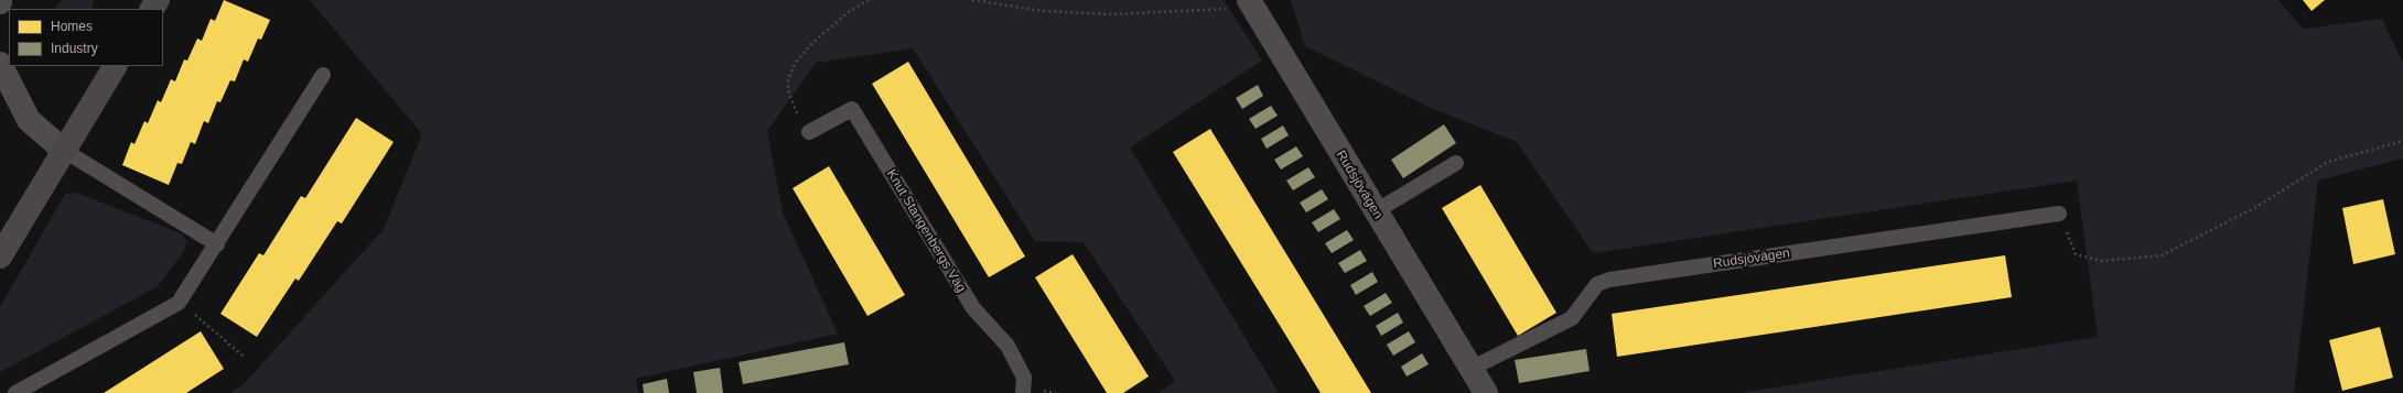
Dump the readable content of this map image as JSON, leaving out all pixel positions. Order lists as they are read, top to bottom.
{
  "streets": {
    "street": ["Rudsjövägen"],
    "lane": ["Knut Stangenbergs Väg"]
  },
  "legend": ["Homes", "Industry"]
}
